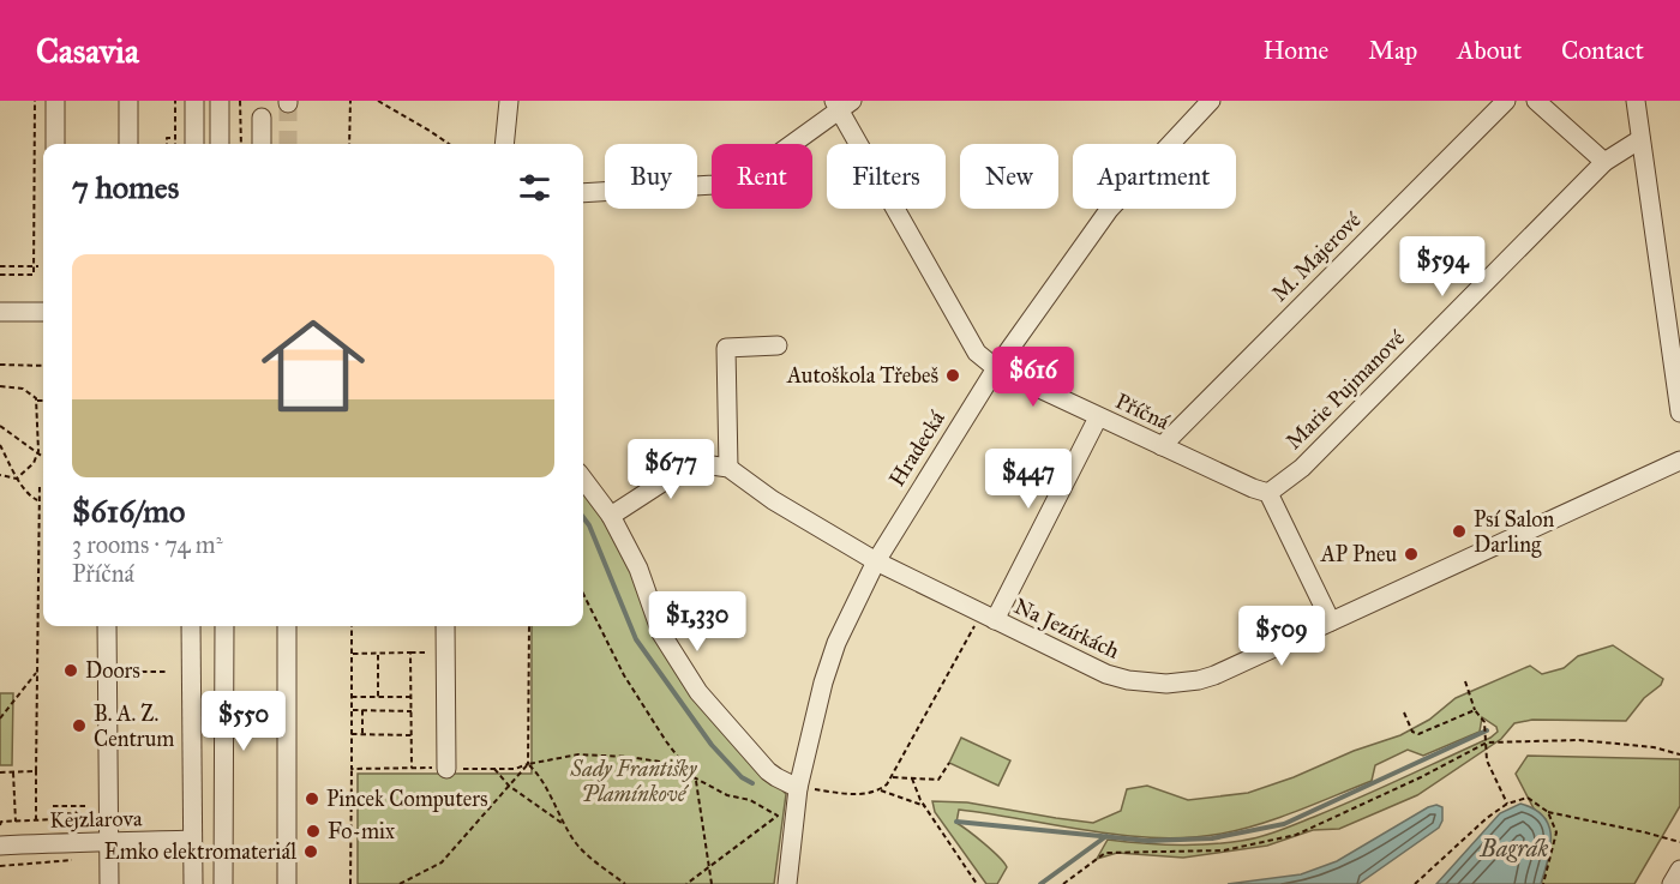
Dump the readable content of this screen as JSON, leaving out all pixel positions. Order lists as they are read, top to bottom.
{
  "streets": {
    "street": [
      "M. Majerové",
      "Marie Pujmanové",
      "Příčná",
      "Hradecká",
      "Na Jezírkách",
      "Kejzlarova"
    ]
  },
  "crossings": [
    ["M. Majerové", "Příčná"],
    ["Marie Pujmanové", "Příčná"],
    ["Příčná", "Hradecká"],
    ["Hradecká", "Na Jezírkách"]
  ],
  "water": ["Bagrák"],
  "parks": ["Sady Františky Plamínkové"],
  "places": [
    "Autoškola Třebeš",
    "Psí Salon Darling",
    "AP Pneu",
    "Doors",
    "B. A. Z. Centrum",
    "Pincek Computers",
    "Fo-mix",
    "Emko elektromateriál"
  ],
  "page": {
    "header": "Casavia",
    "nav": [
      "Home",
      "Map",
      "About",
      "Contact"
    ],
    "chip": [
      "Buy",
      "Rent",
      "Filters",
      "New",
      "Apartment"
    ],
    "heading": "7 homes",
    "list": [
      {
        "name": "$616/mo",
        "note": "3 rooms · 74 m² · Příčná"
      }
    ],
    "price": [
      "$594",
      "$616",
      "$677",
      "$447",
      "$1,330",
      "$509",
      "$550"
    ]
  }
}
